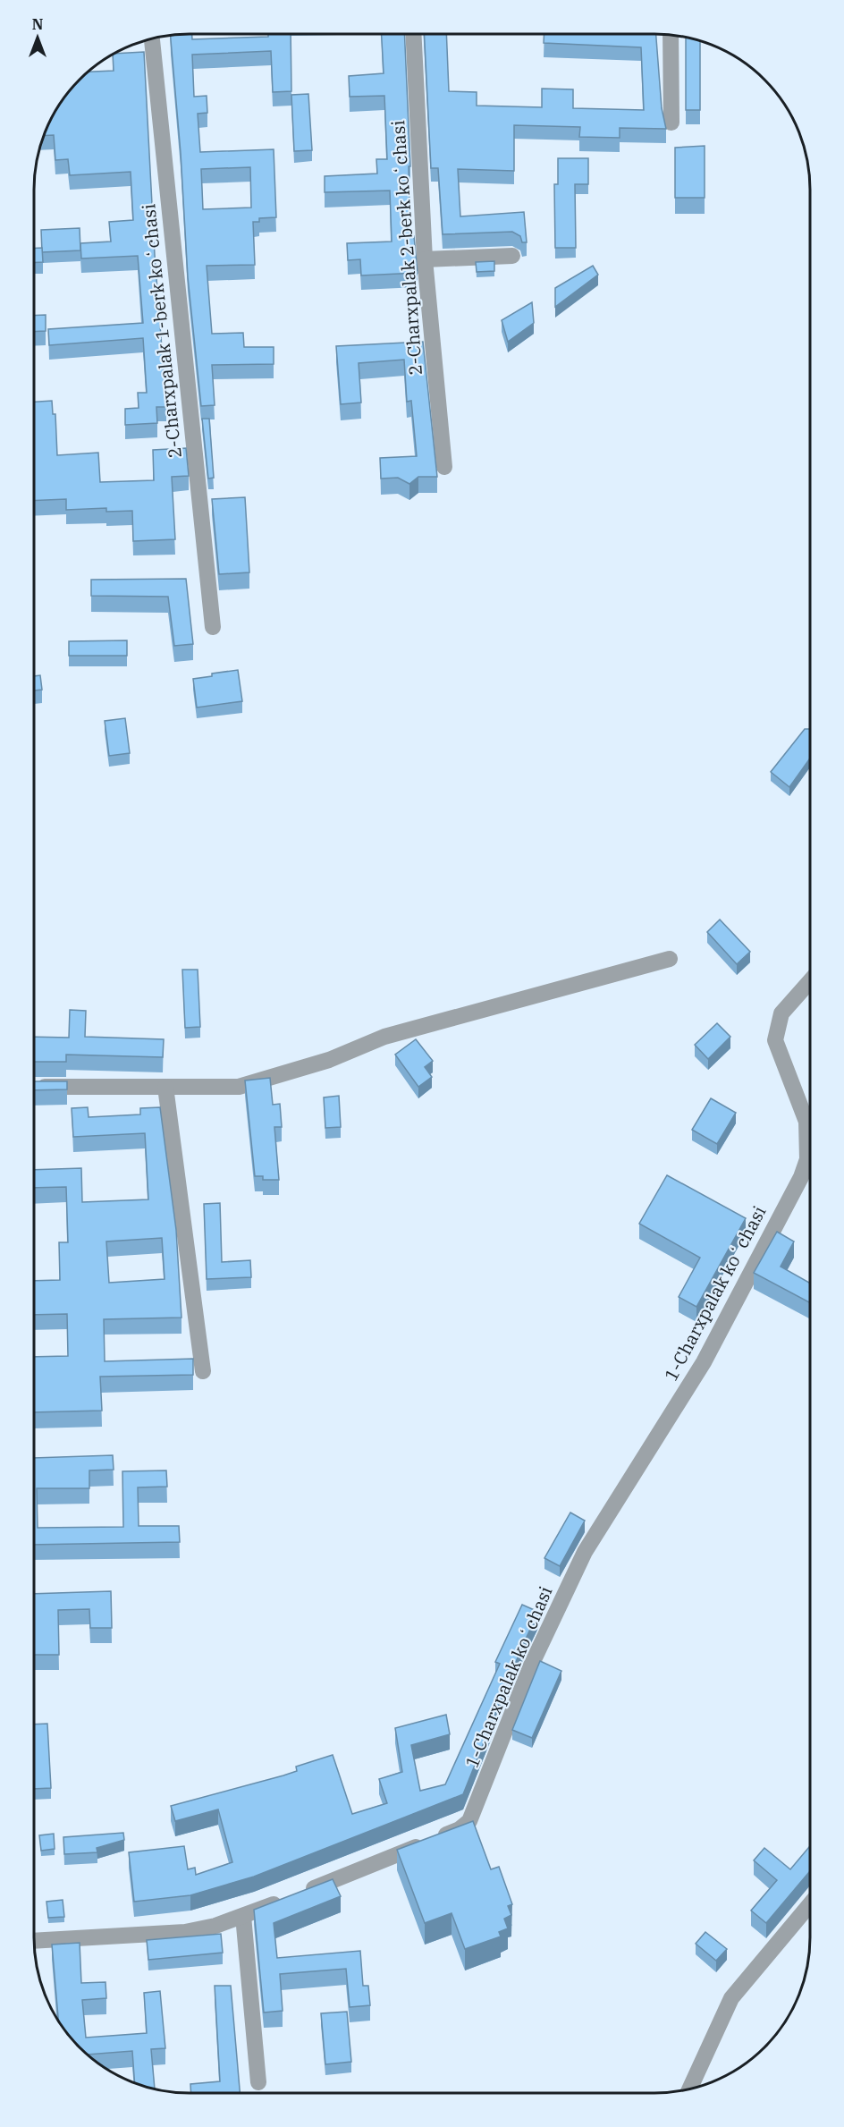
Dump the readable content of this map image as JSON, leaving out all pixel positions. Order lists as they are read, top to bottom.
{
  "streets": {
    "street": ["2-Charxpalak 2-berk koʻchasi", "2-Charxpalak 1-berk koʻchasi", "1-Charxpalak koʻchasi"]
  },
  "north": "top"
}
